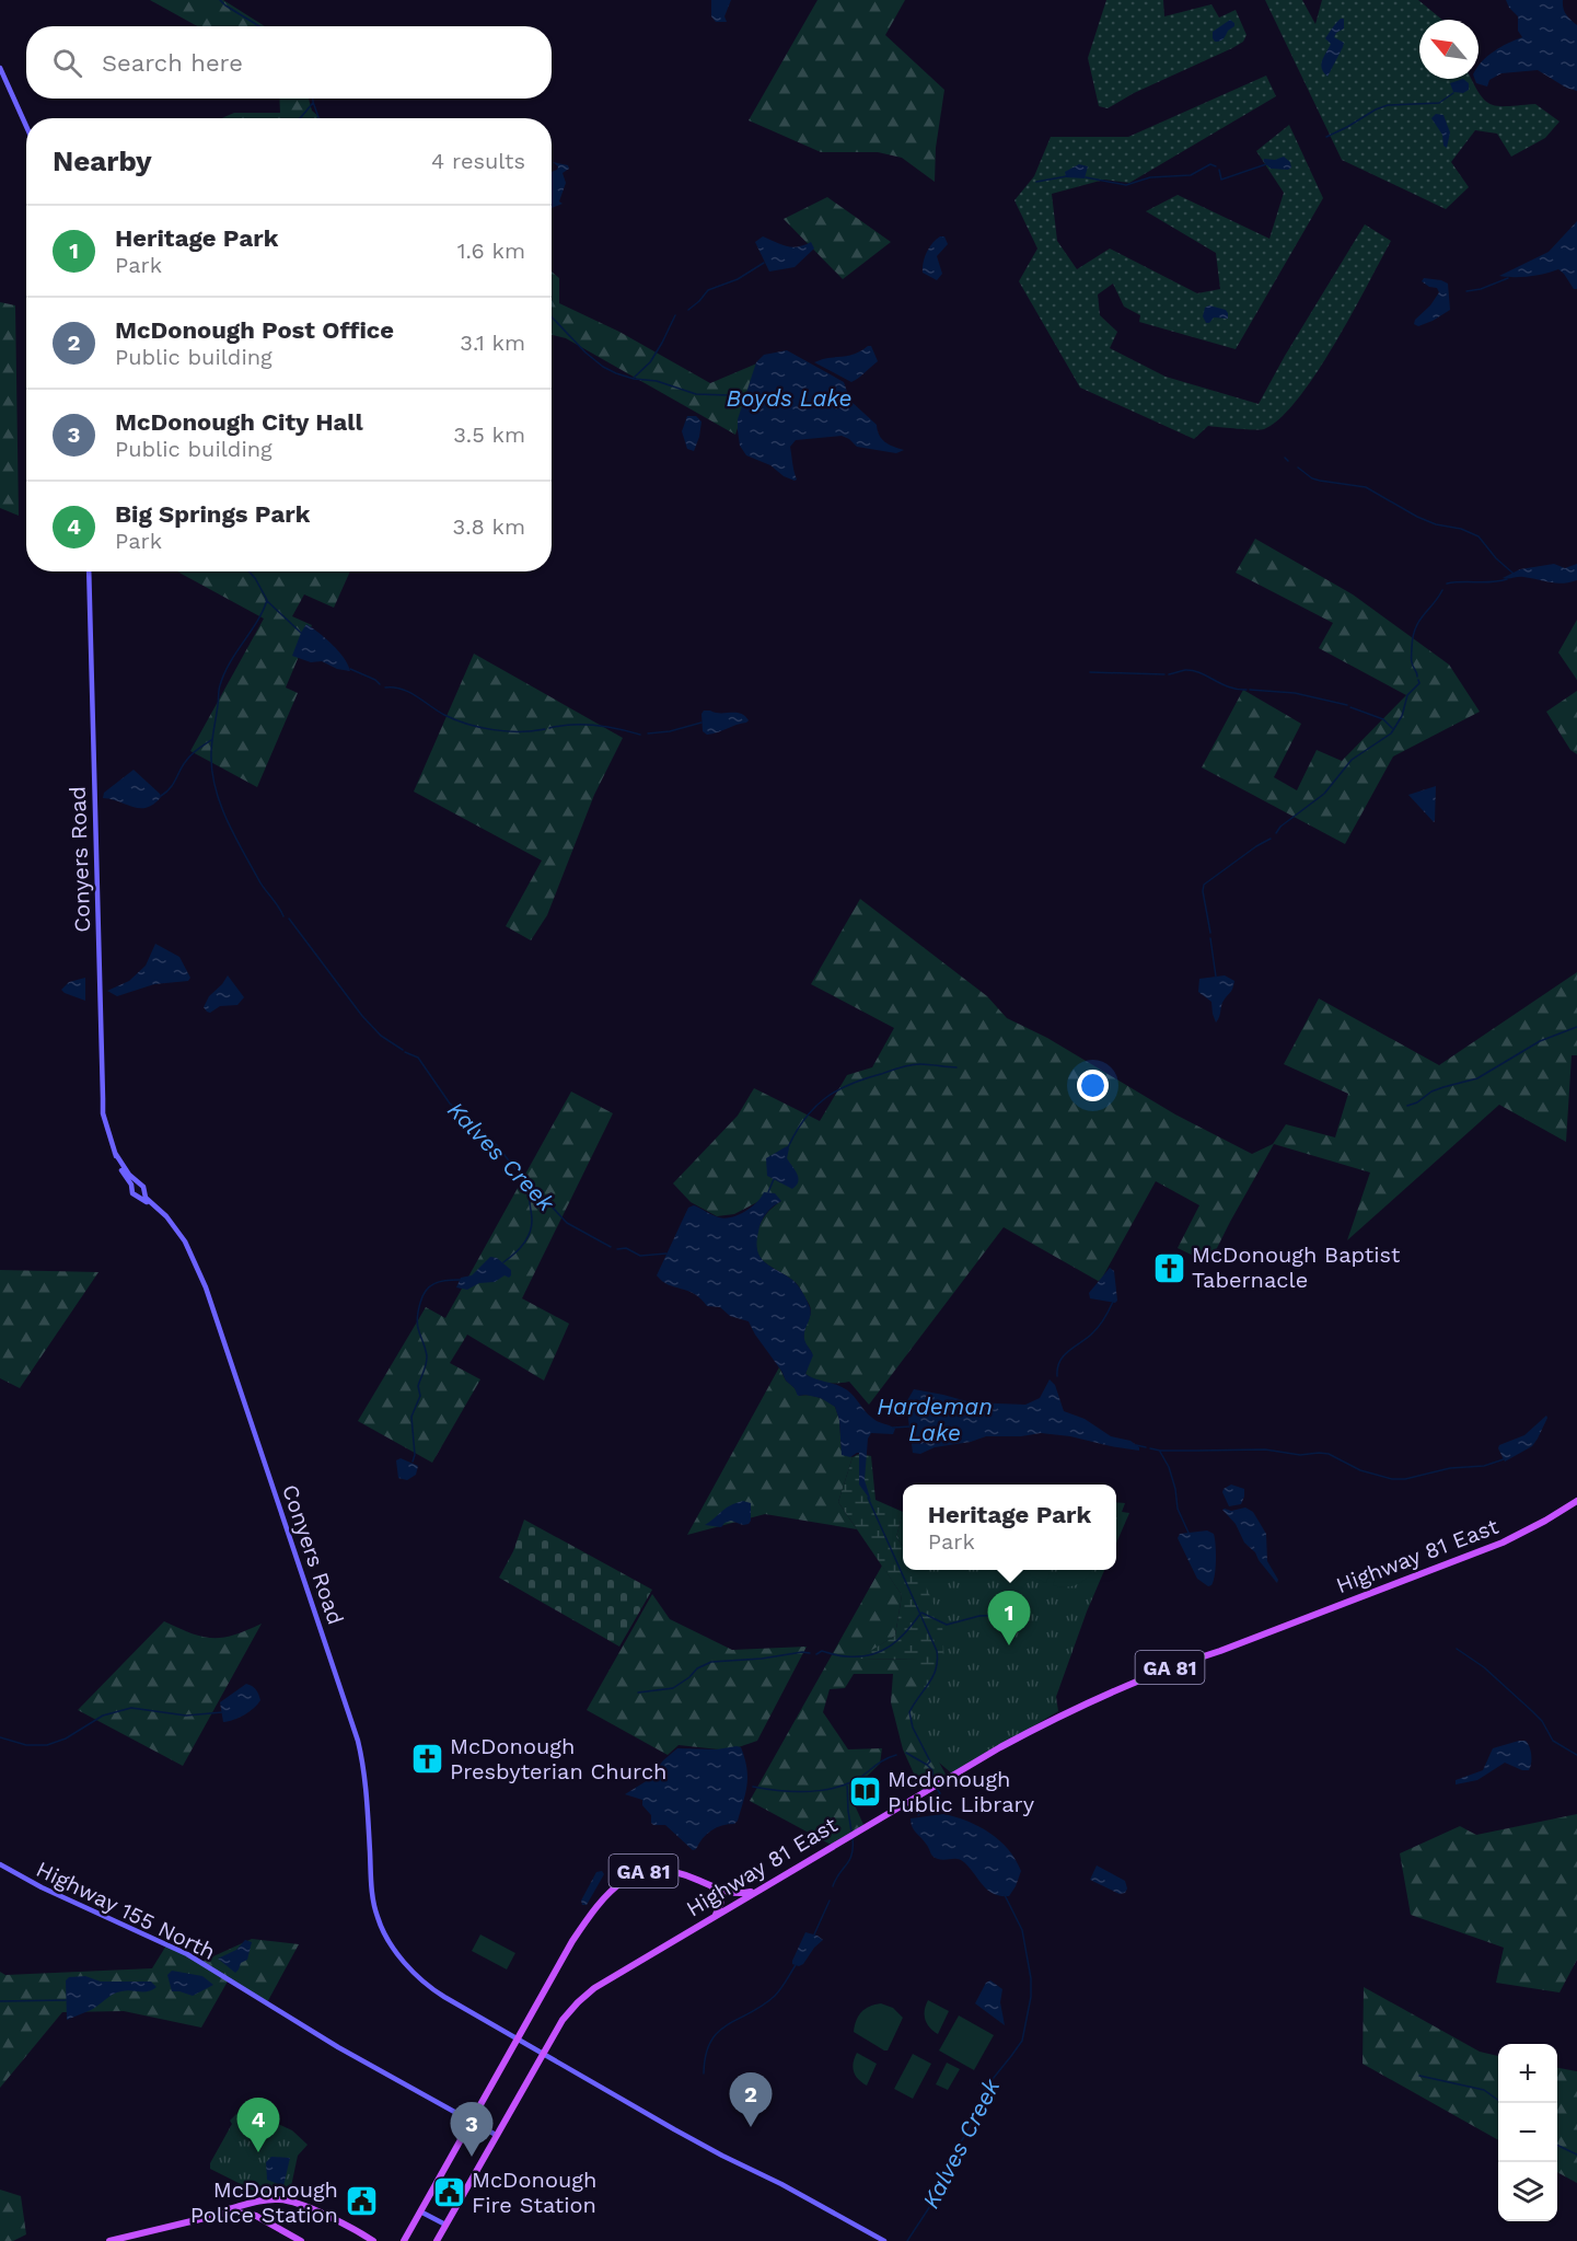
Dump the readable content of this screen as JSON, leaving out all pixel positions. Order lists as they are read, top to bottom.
{
  "streets": {
    "main road": [
      "Conyers Road",
      "Highway 81 East",
      "GA 81",
      "Highway 155 North"
    ]
  },
  "crossings": [
    ["Conyers Road", "Highway 81 East"],
    ["Conyers Road", "GA 81"],
    ["Highway 81 East", "GA 81"],
    ["Highway 81 East", "Highway 155 North"]
  ],
  "water": ["Boyds Lake", "Kalves Creek", "Hardeman Lake"],
  "places": {
    "church": ["McDonough Baptist Tabernacle", "McDonough Presbyterian Church"],
    "library": ["Mcdonough Public Library"],
    "public building": ["McDonough Fire Station", "McDonough Police Station"]
  },
  "north": "top left",
  "page": {
    "search": "Search here",
    "heading": ["Nearby", "4 results"],
    "list": [
      {
        "mark": "1",
        "name": "Heritage Park",
        "note": "Park",
        "value": "1.6 km"
      },
      {
        "mark": "2",
        "name": "McDonough Post Office",
        "note": "Public building",
        "value": "3.1 km"
      },
      {
        "mark": "3",
        "name": "McDonough City Hall",
        "note": "Public building",
        "value": "3.5 km"
      },
      {
        "mark": "4",
        "name": "Big Springs Park",
        "note": "Park",
        "value": "3.8 km"
      }
    ],
    "popup": ["Heritage Park", "Park"],
    "pins": [
      "1",
      "2",
      "4",
      "3"
    ],
    "map_buttons": ["+", "−"]
  }
}
